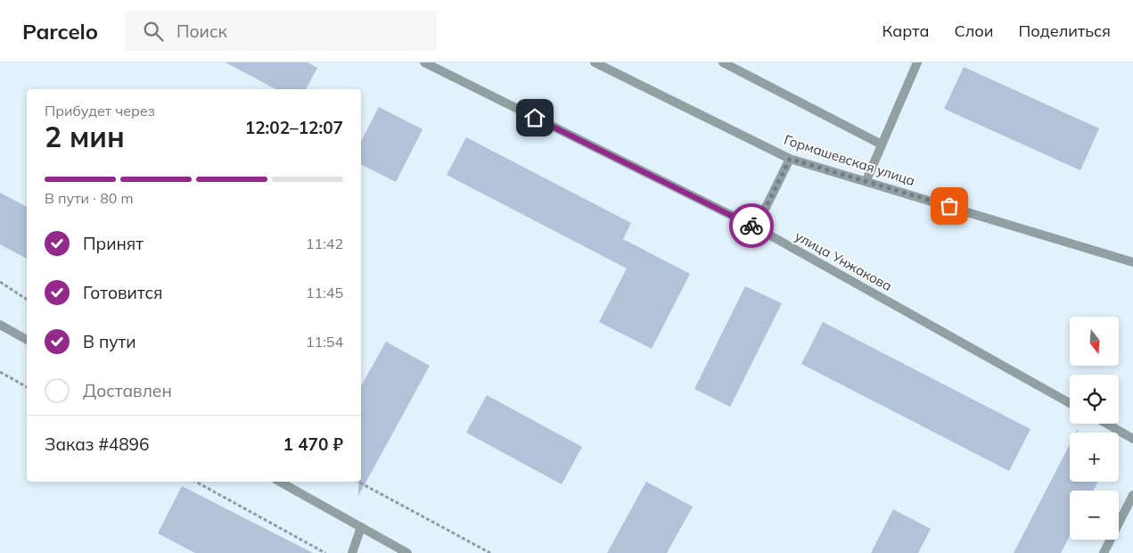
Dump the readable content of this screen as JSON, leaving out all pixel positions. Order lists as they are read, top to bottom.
{
  "streets": {
    "street": ["Гормашевская улица", "улица Унжакова"]
  },
  "north": "bottom",
  "page": {
    "header": "Parcelo",
    "search": "Поиск",
    "nav": ["Карта", "Слои", "Поделиться"],
    "heading": ["2 мин", "Прибудет через", "12:02–12:07"],
    "panel": ["Заказ #4896", "1 470 ₽"],
    "bar": "В пути · 80 m",
    "list": [
      ["Принят", "11:42"],
      ["Готовится", "11:45"],
      ["В пути", "11:54"],
      "Доставлен"
    ],
    "map_buttons": ["+", "−"]
  }
}
